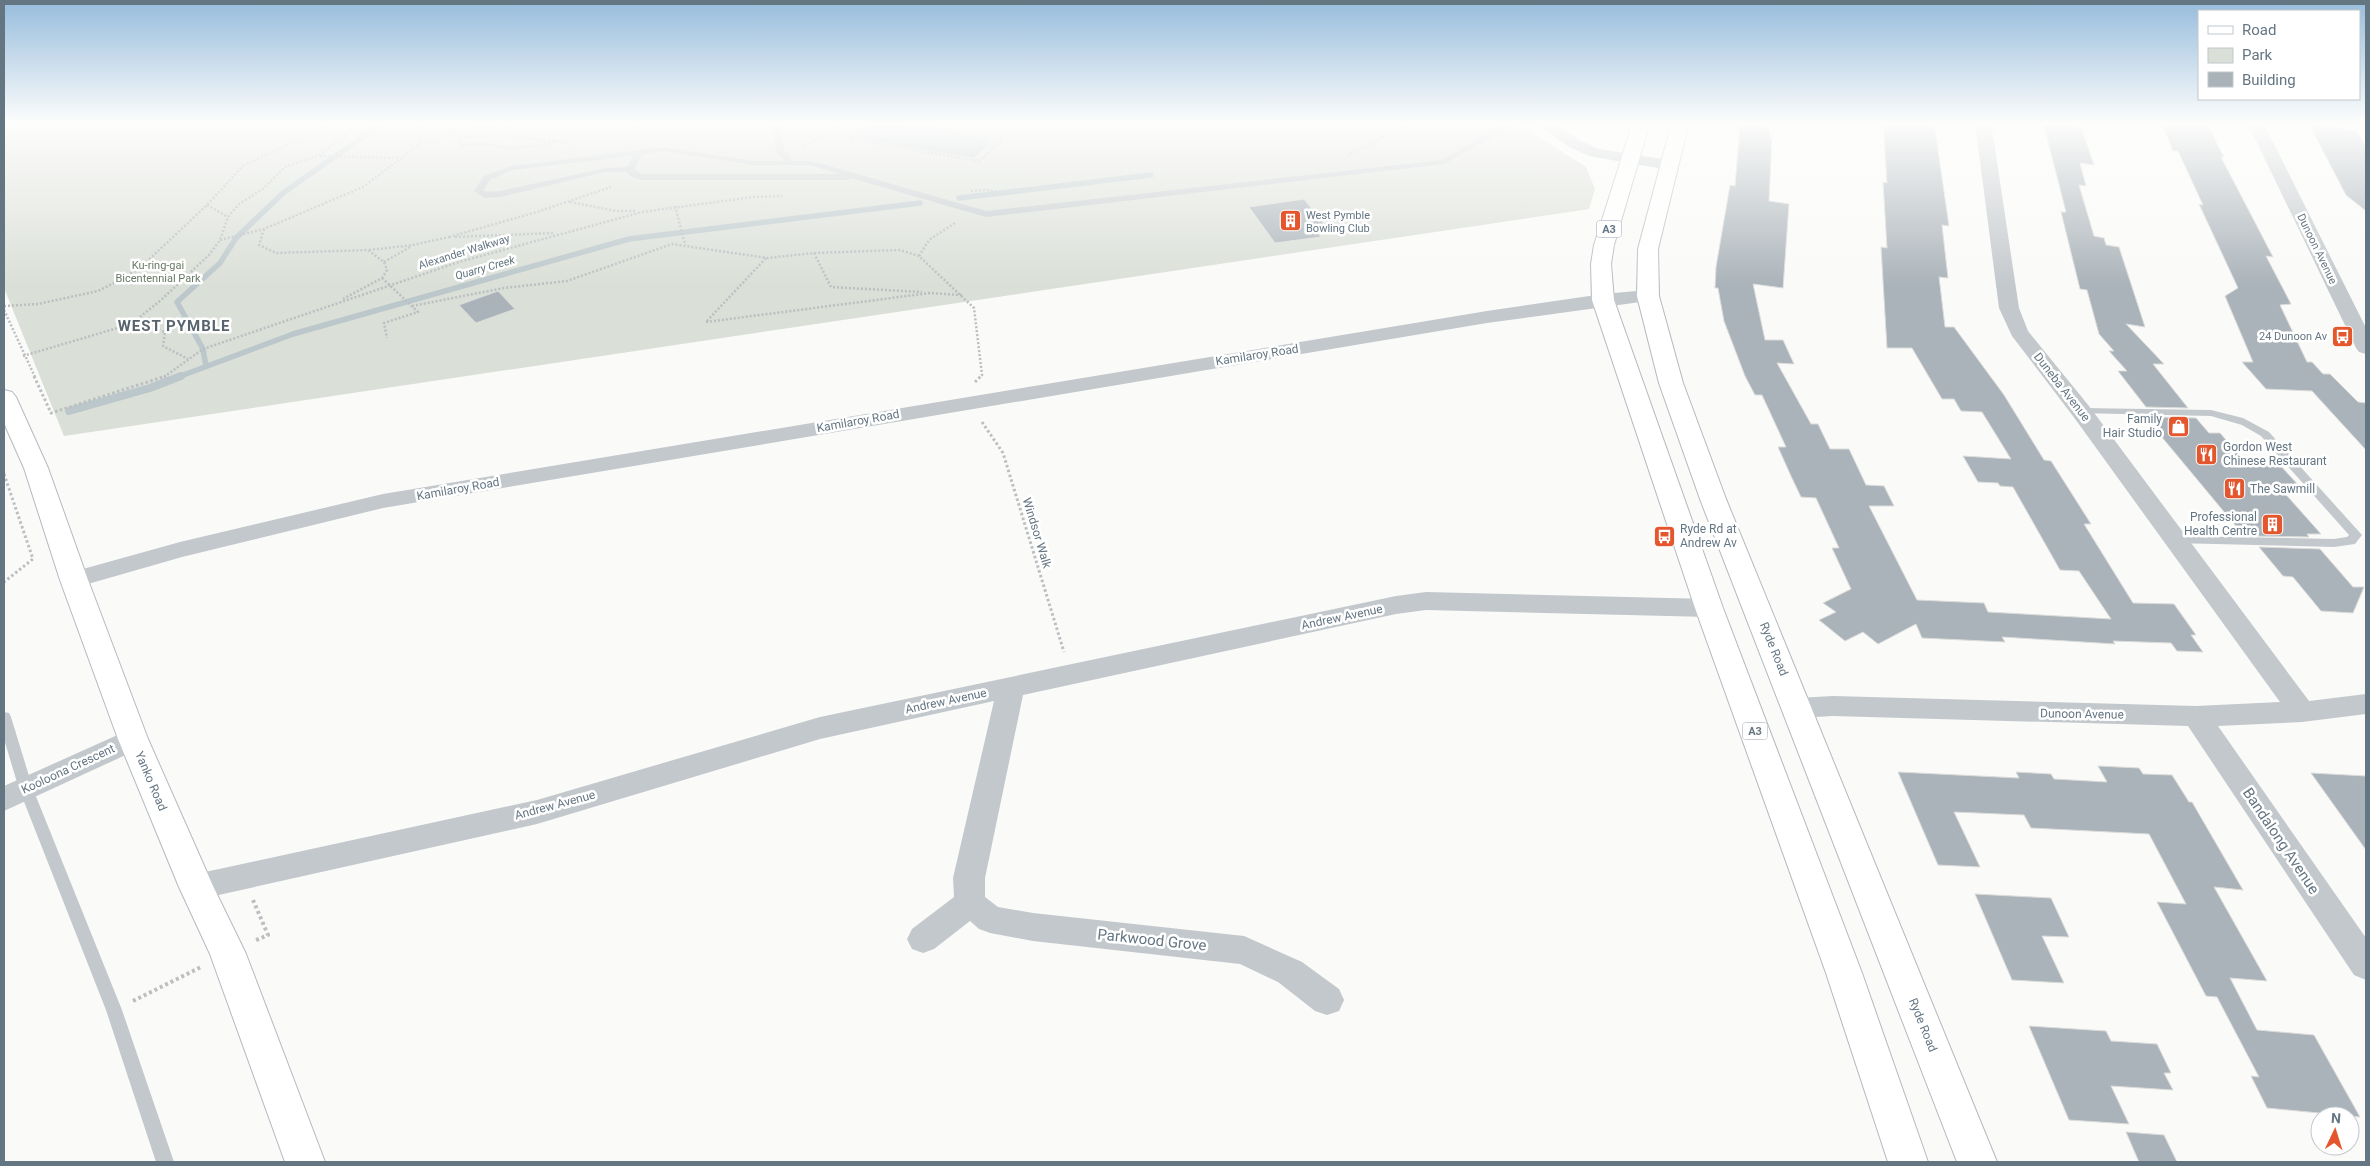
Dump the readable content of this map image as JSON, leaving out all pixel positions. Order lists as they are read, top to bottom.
{
  "streets": {
    "main road": ["A3", "Ryde Road", "Yanko Road"],
    "street": [
      "Dunoon Avenue",
      "Kamilaroy Road",
      "Duneba Avenue",
      "Andrew Avenue",
      "Kooloona Crescent",
      "Bandalong Avenue",
      "Parkwood Grove"
    ],
    "path": ["Alexander Walkway", "Windsor Walk"]
  },
  "crossings": [
    ["A3", "Kamilaroy Road"],
    ["A3", "Andrew Avenue"],
    ["Dunoon Avenue", "Duneba Avenue"],
    ["Dunoon Avenue", "Ryde Road"],
    ["Dunoon Avenue", "Bandalong Avenue"],
    ["Kamilaroy Road", "Windsor Walk"],
    ["Kamilaroy Road", "Ryde Road"],
    ["Kamilaroy Road", "Yanko Road"],
    ["Windsor Walk", "Andrew Avenue"],
    ["Andrew Avenue", "Yanko Road"],
    ["Kooloona Crescent", "Yanko Road"]
  ],
  "districts": ["WEST PYMBLE"],
  "water": ["Quarry Creek"],
  "parks": ["Ku-ring-gai Bicentennial Park"],
  "places": {
    "building": ["West Pymble Bowling Club", "Professional Health Centre"],
    "bus stop": ["24 Dunoon Av", "Ryde Rd at Andrew Av"],
    "shop": ["Family Hair Studio"],
    "restaurant": ["Gordon West Chinese Restaurant", "The Sawmill"]
  },
  "legend": ["Road", "Park", "Building"],
  "north": "top"
}
